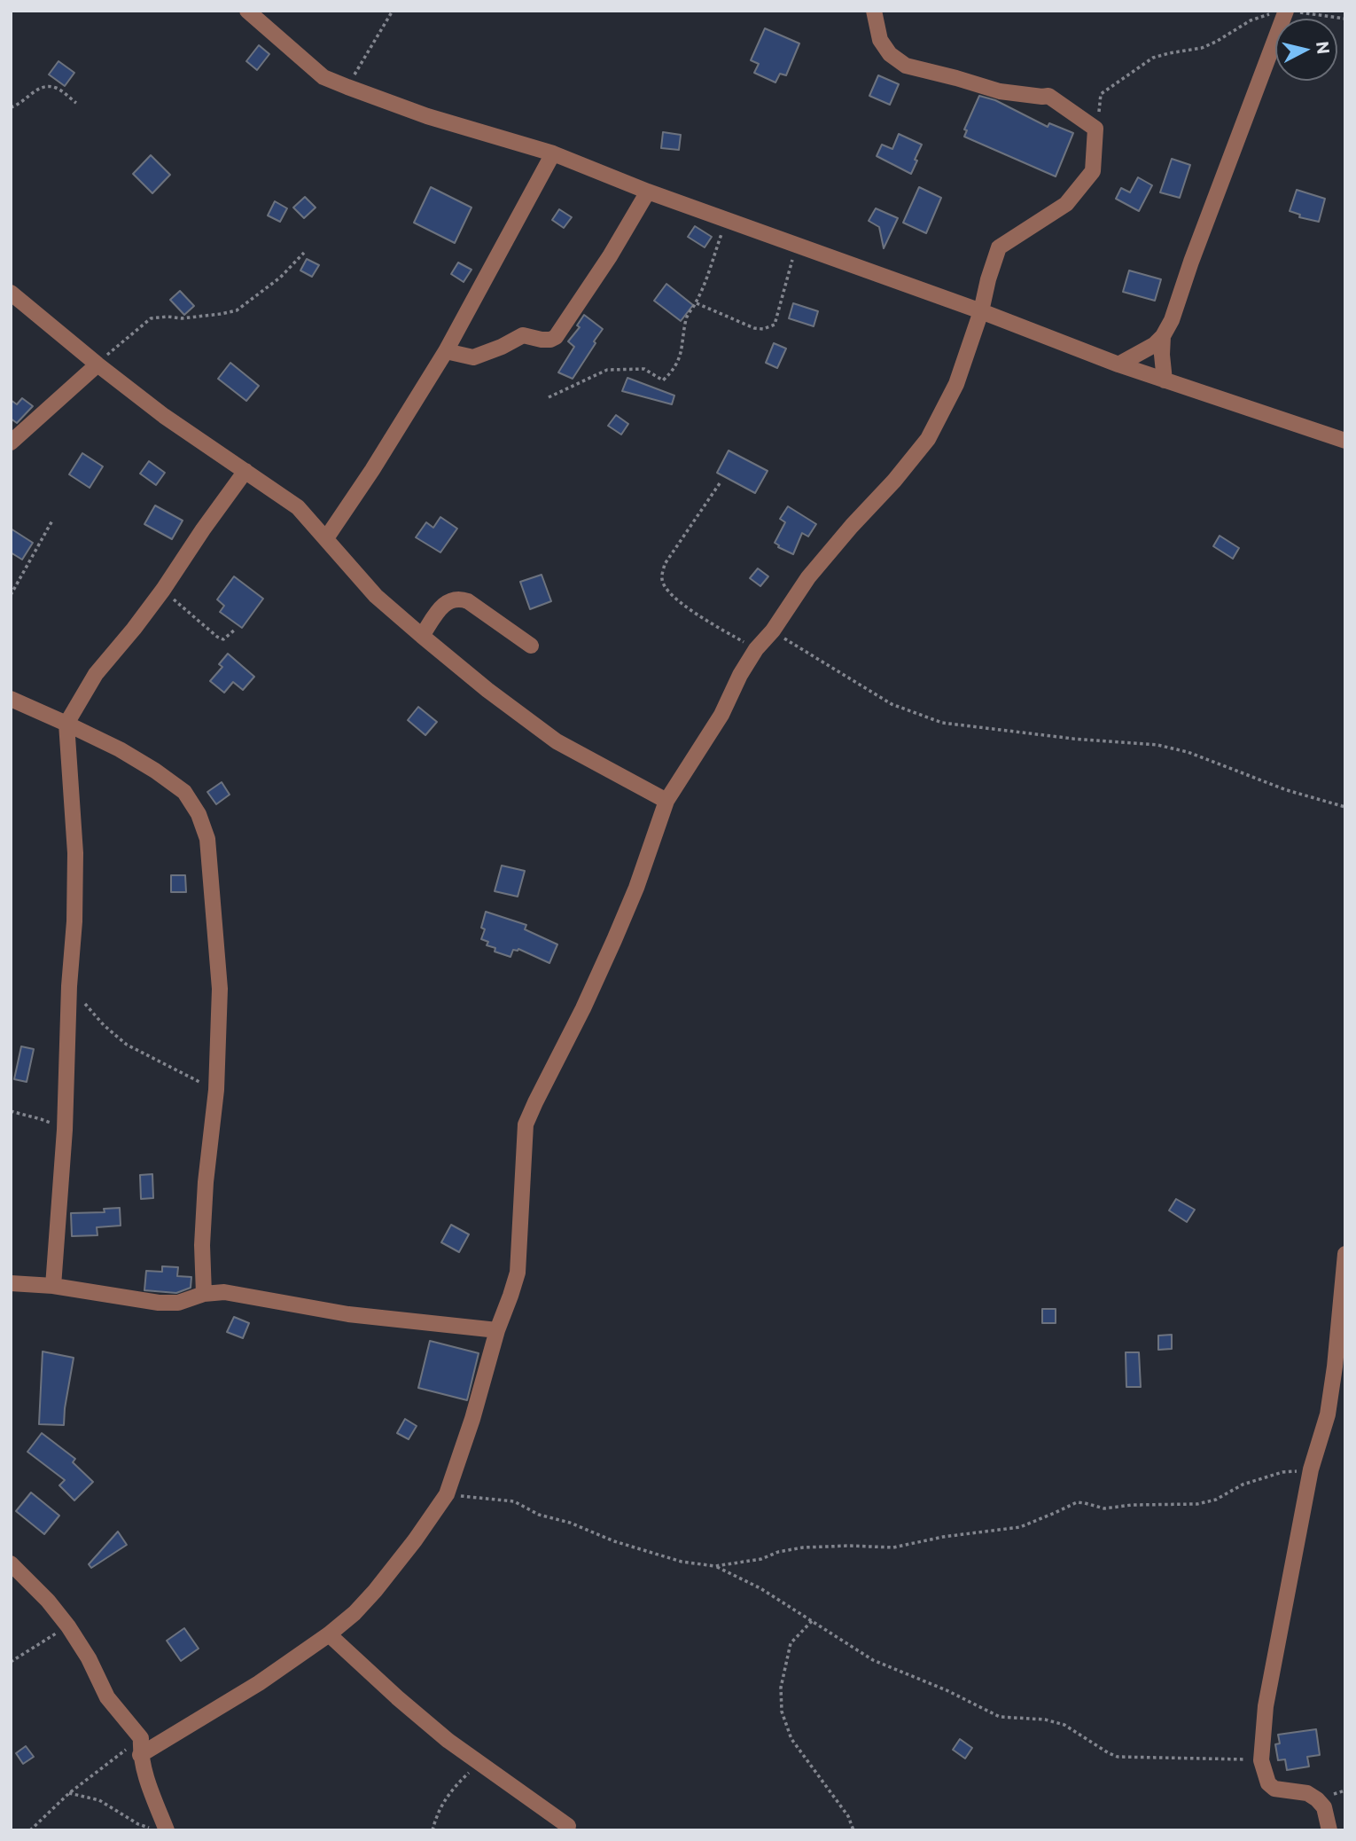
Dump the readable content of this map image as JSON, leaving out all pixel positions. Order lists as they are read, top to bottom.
{
  "north": "right"
}
